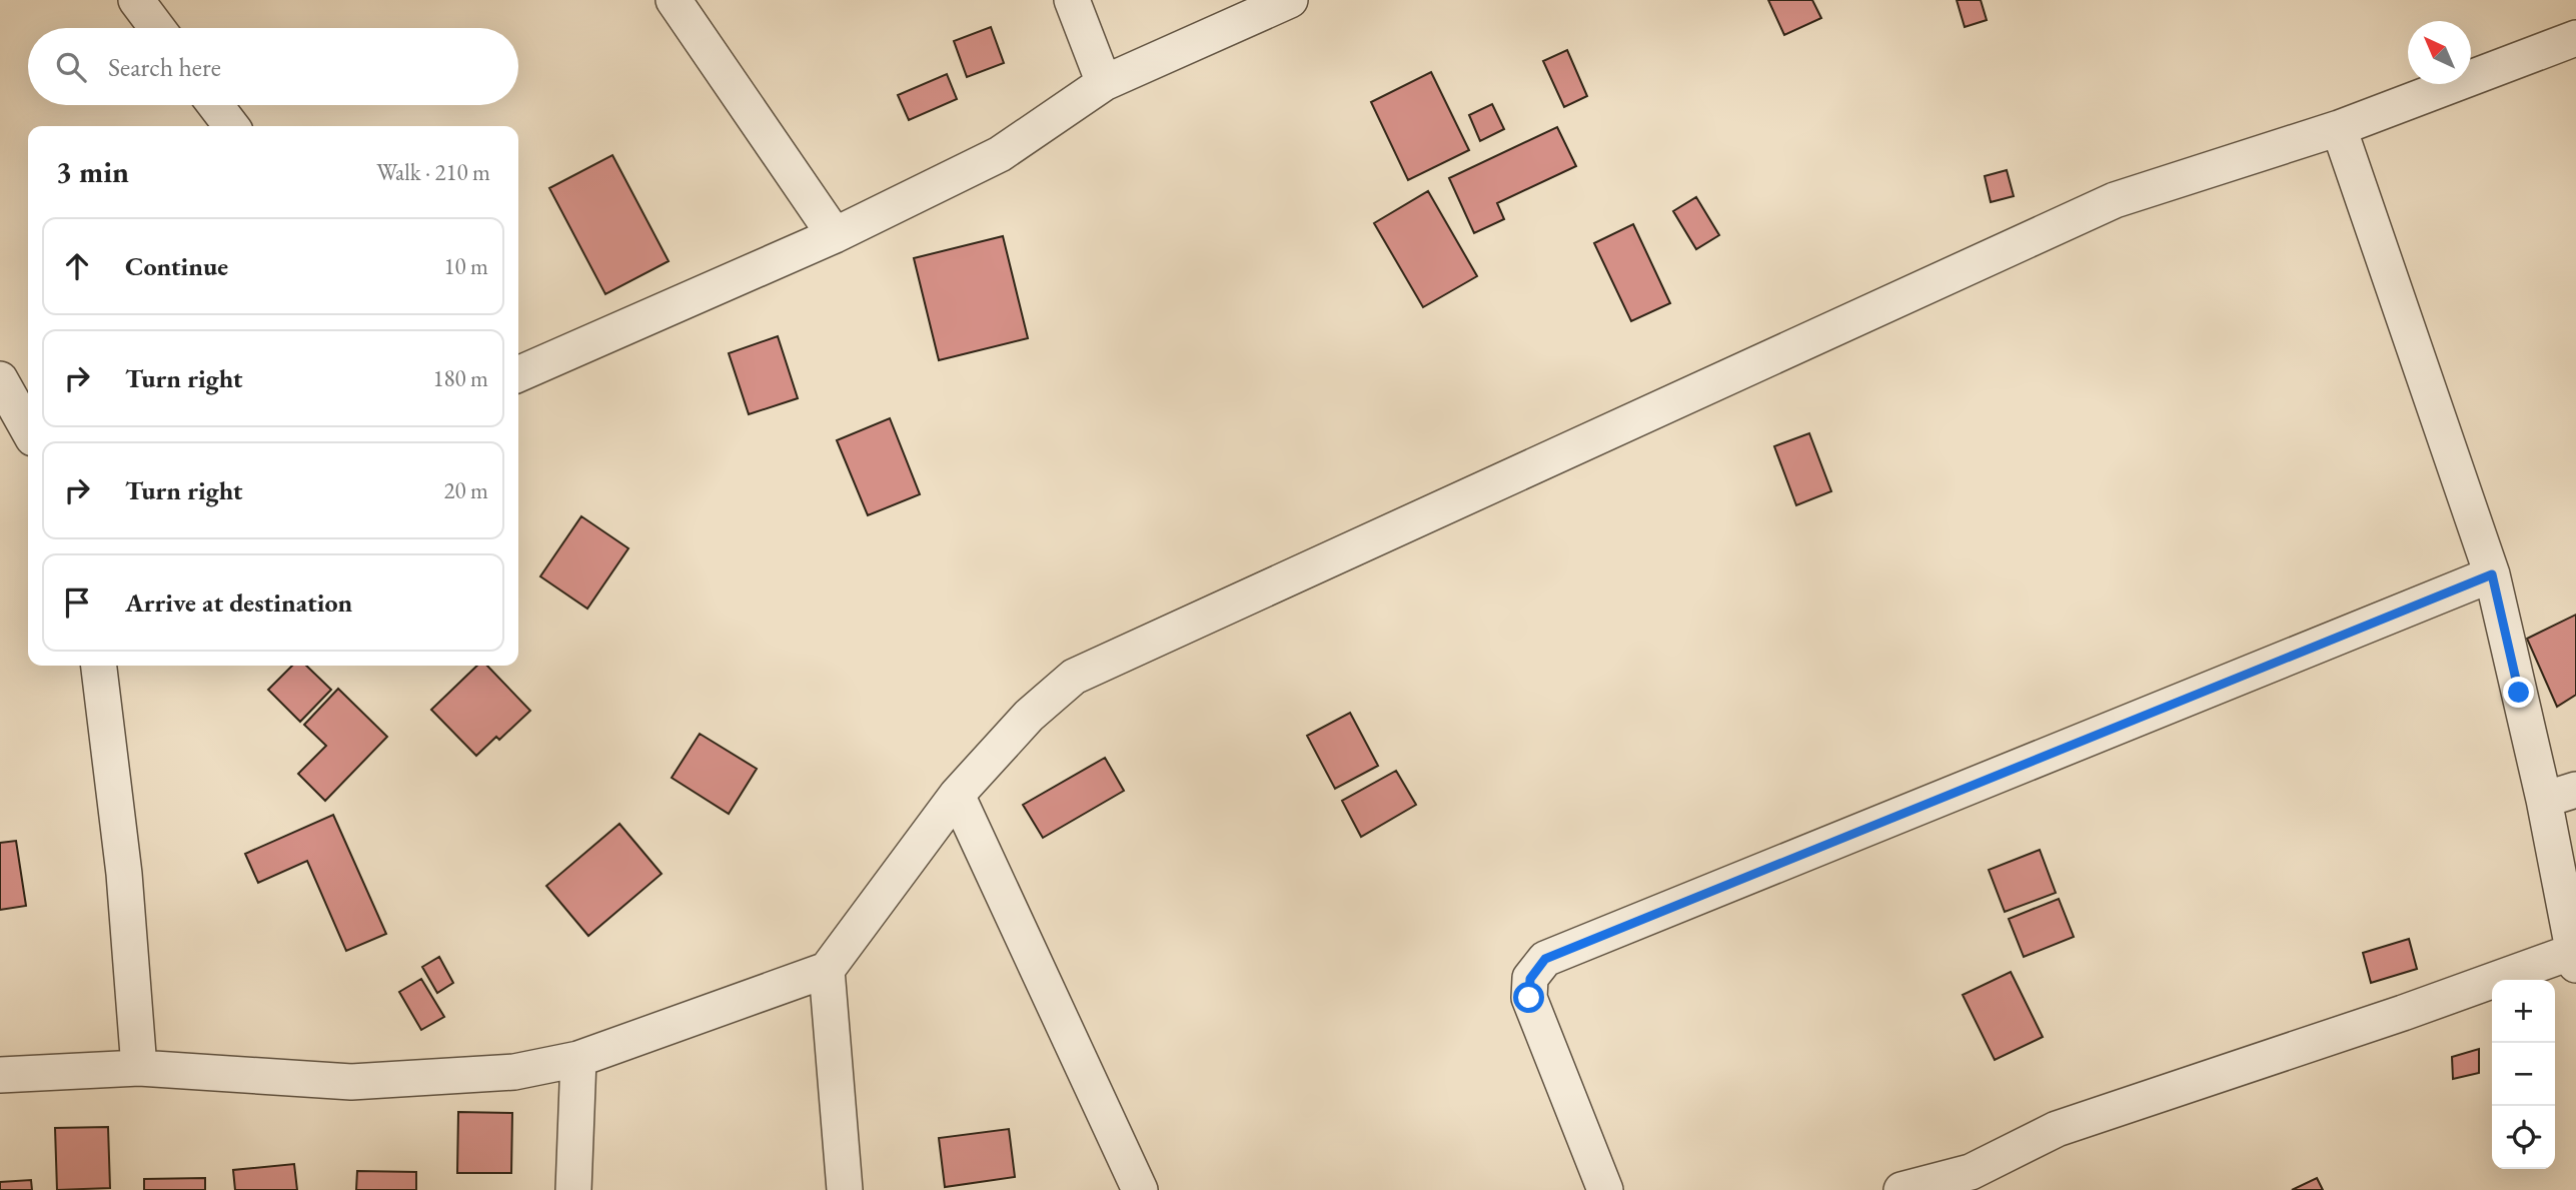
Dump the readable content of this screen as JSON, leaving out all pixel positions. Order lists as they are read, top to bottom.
{
  "north": "top left",
  "page": {
    "search": "Search here",
    "heading": ["3 min", "Walk · 210 m"],
    "list": [
      ["Continue", "10 m"],
      ["Turn right", "180 m"],
      ["Turn right", "20 m"],
      "Arrive at destination"
    ],
    "map_buttons": ["+", "−"]
  }
}
